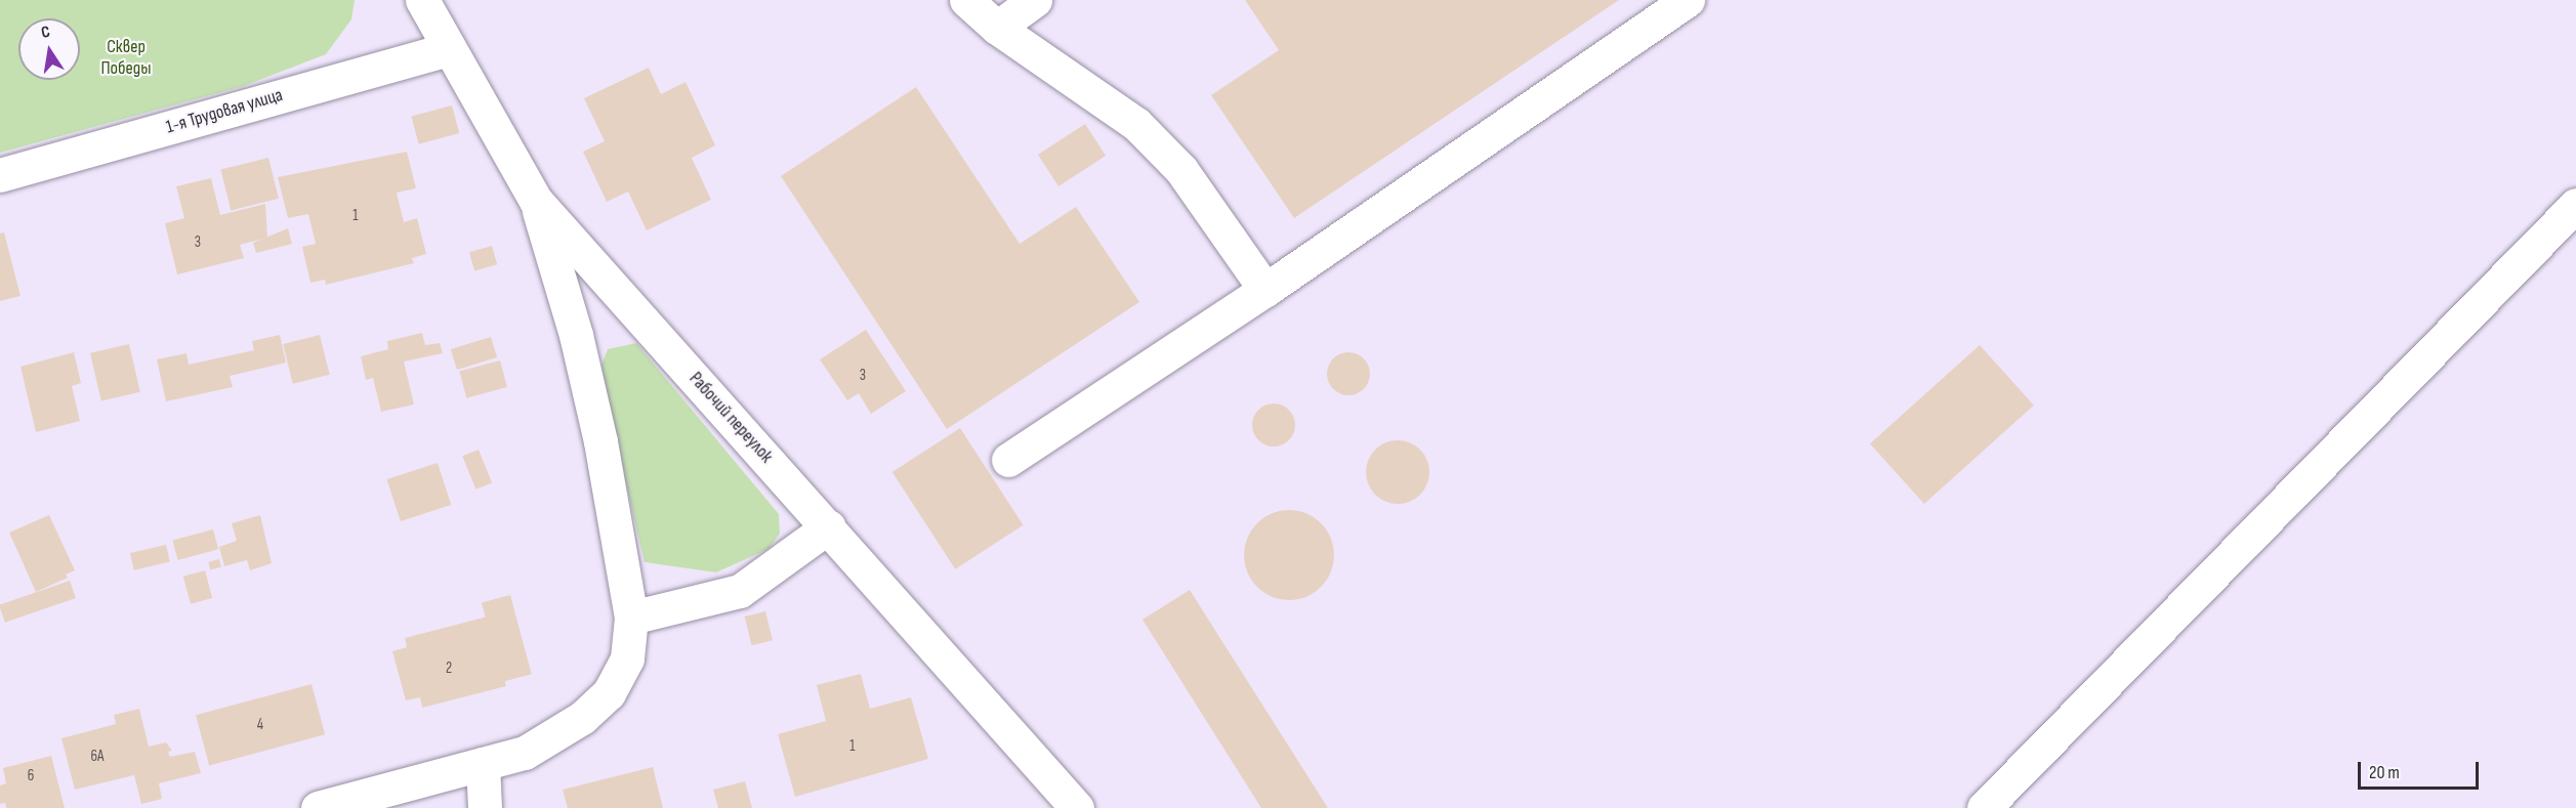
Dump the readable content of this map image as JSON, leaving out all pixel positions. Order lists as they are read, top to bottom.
{
  "streets": {
    "street": ["1-я Трудовая улица", "Рабочий переулок"]
  },
  "crossings": [
    ["1-я Трудовая улица", "Рабочий переулок"]
  ],
  "parks": ["Сквер Победы"],
  "house_numbers": [
    "1",
    "3",
    "3",
    "2",
    "4",
    "1",
    "6А",
    "6"
  ],
  "scale_bar": "20 m",
  "north": "top"
}
